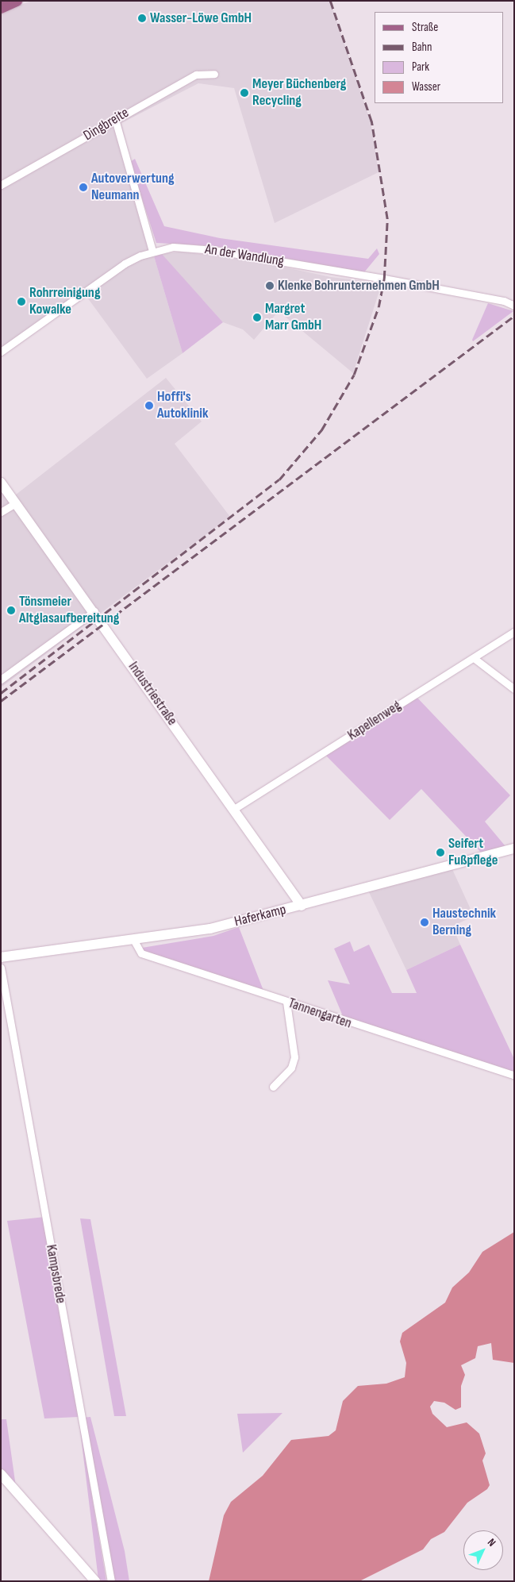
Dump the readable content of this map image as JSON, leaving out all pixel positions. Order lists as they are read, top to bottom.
{
  "streets": {
    "street": [
      "Dingbreite",
      "An der Wandlung",
      "Industriestraße",
      "Kapellenweg",
      "Haferkamp",
      "Tannengarten",
      "Kampsbrede"
    ]
  },
  "crossings": [
    ["Industriestraße", "Kapellenweg"],
    ["Industriestraße", "Haferkamp"],
    ["Haferkamp", "Tannengarten"]
  ],
  "places": [
    "Wasser-Löwe GmbH",
    "Meyer Büchenberg Recycling",
    "Autoverwertung Neumann",
    "Klenke Bohrunternehmen GmbH",
    "Rohrreinigung Kowalke",
    "Margret Marr GmbH",
    "Hoffi's Autoklinik",
    "Tönsmeier Altglasaufbereitung",
    "Seifert Fußpflege",
    "Haustechnik Berning"
  ],
  "legend": [
    "Straße",
    "Bahn",
    "Park",
    "Wasser"
  ],
  "north": "top right"
}
